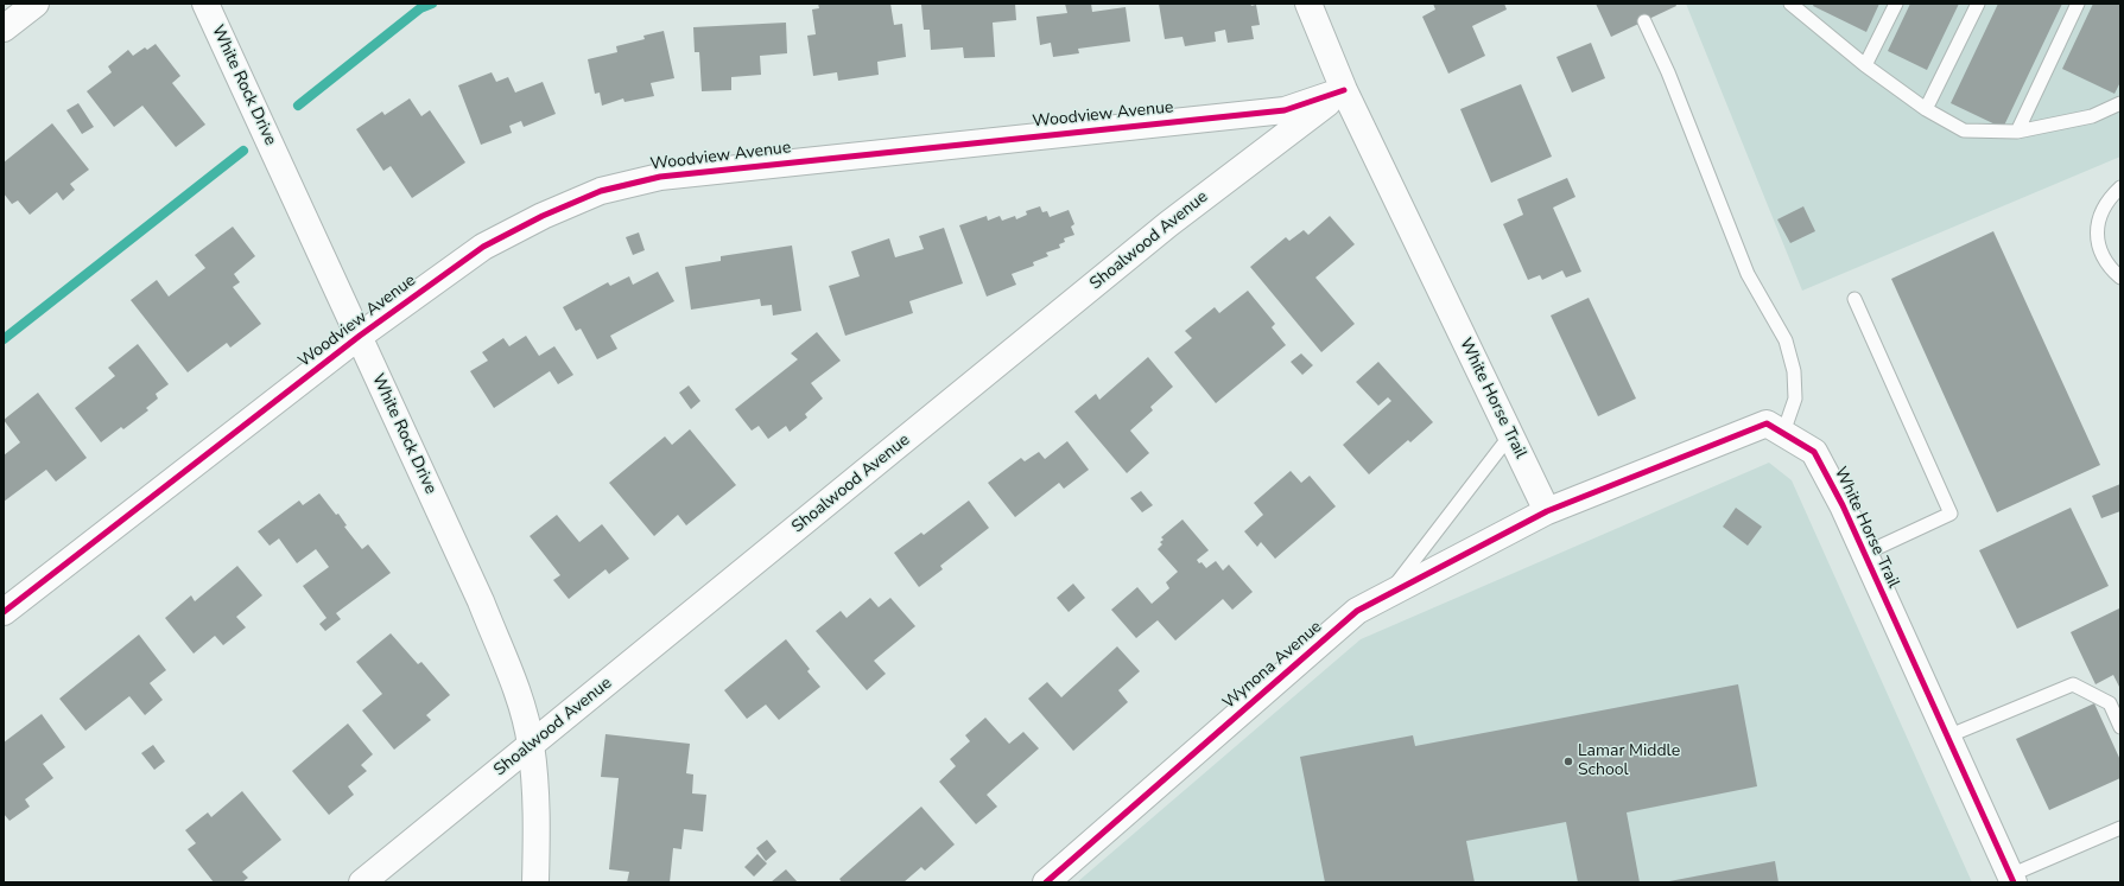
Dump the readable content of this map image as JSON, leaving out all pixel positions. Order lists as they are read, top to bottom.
{
  "streets": {
    "street": [
      "White Rock Drive",
      "Woodview Avenue",
      "Shoalwood Avenue",
      "White Horse Trail",
      "Wynona Avenue"
    ]
  },
  "crossings": [
    ["White Rock Drive", "Woodview Avenue"],
    ["White Rock Drive", "Shoalwood Avenue"],
    ["Woodview Avenue", "Shoalwood Avenue"],
    ["Woodview Avenue", "White Horse Trail"],
    ["Shoalwood Avenue", "White Horse Trail"],
    ["White Horse Trail", "Wynona Avenue"]
  ],
  "places": ["Lamar Middle School"]
}
